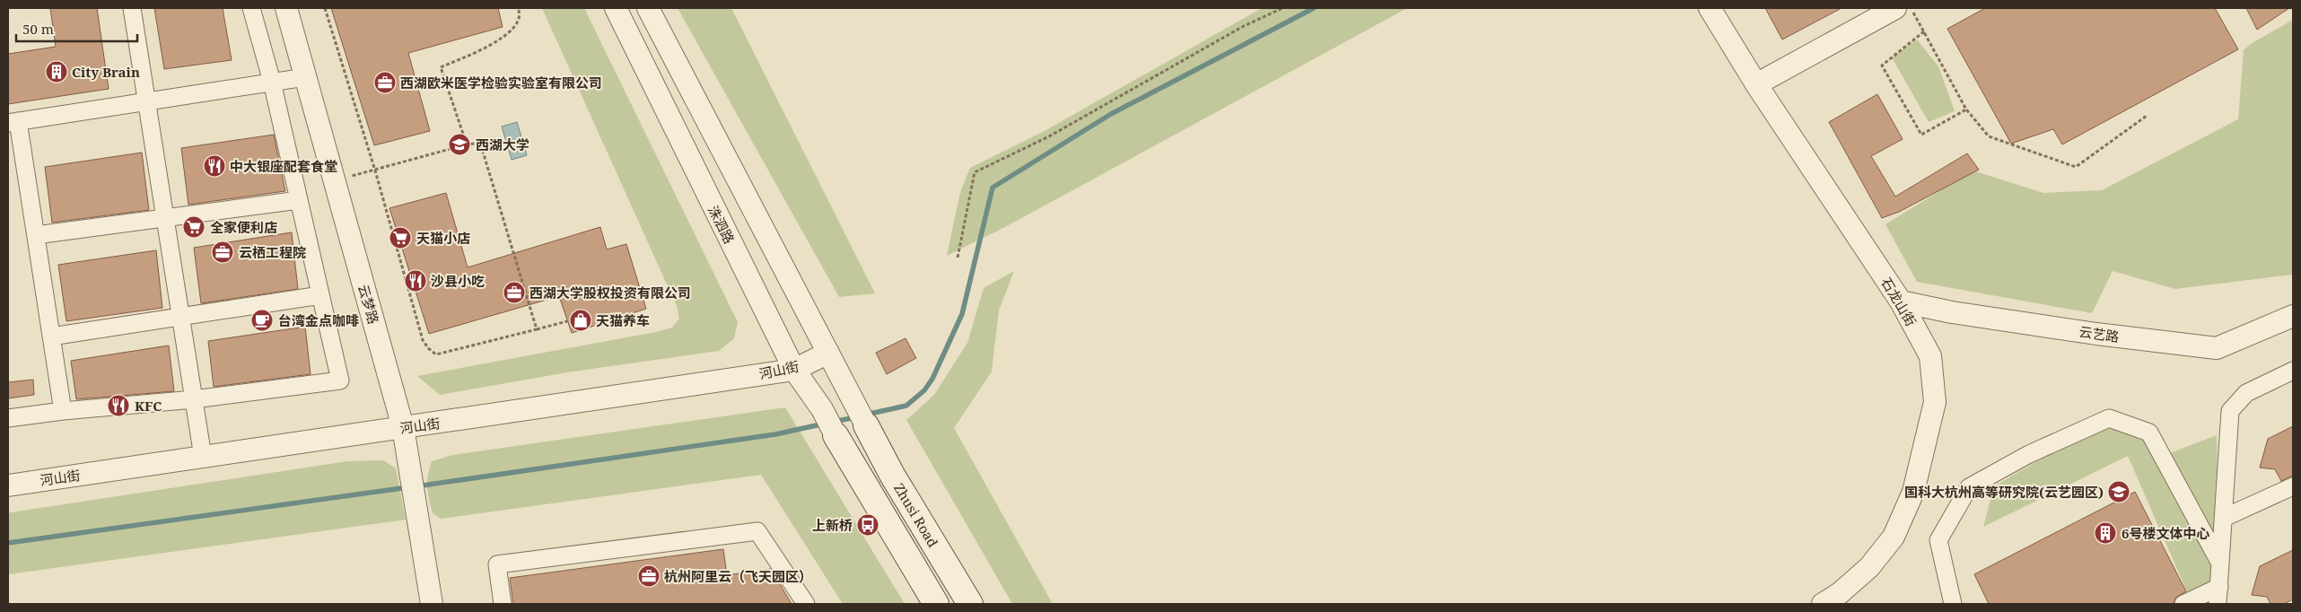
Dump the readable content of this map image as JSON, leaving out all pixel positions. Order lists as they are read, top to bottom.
{
  "streets": {
    "main road": ["Zhusi Road"],
    "street": [
      "洙泗路",
      "石龙山街",
      "云梦路",
      "云艺路",
      "河山街"
    ]
  },
  "crossings": [
    ["洙泗路", "河山街"],
    ["石龙山街", "云艺路"],
    ["云梦路", "河山街"]
  ],
  "places": {
    "building": ["City Brain", "6号楼文体中心"],
    "office": [
      "西湖欧米医学检验实验室有限公司",
      "云栖工程院",
      "西湖大学股权投资有限公司",
      "杭州阿里云（飞天园区）"
    ],
    "school or university": ["西湖大学", "国科大杭州高等研究院(云艺园区)"],
    "restaurant": ["中大银座配套食堂", "沙县小吃", "KFC"],
    "supermarket": ["全家便利店", "天猫小店"],
    "cafe": ["台湾金点咖啡"],
    "shop": ["天猫养车"],
    "bus stop": ["上新桥"]
  },
  "scale_bar": "50 m"
}
